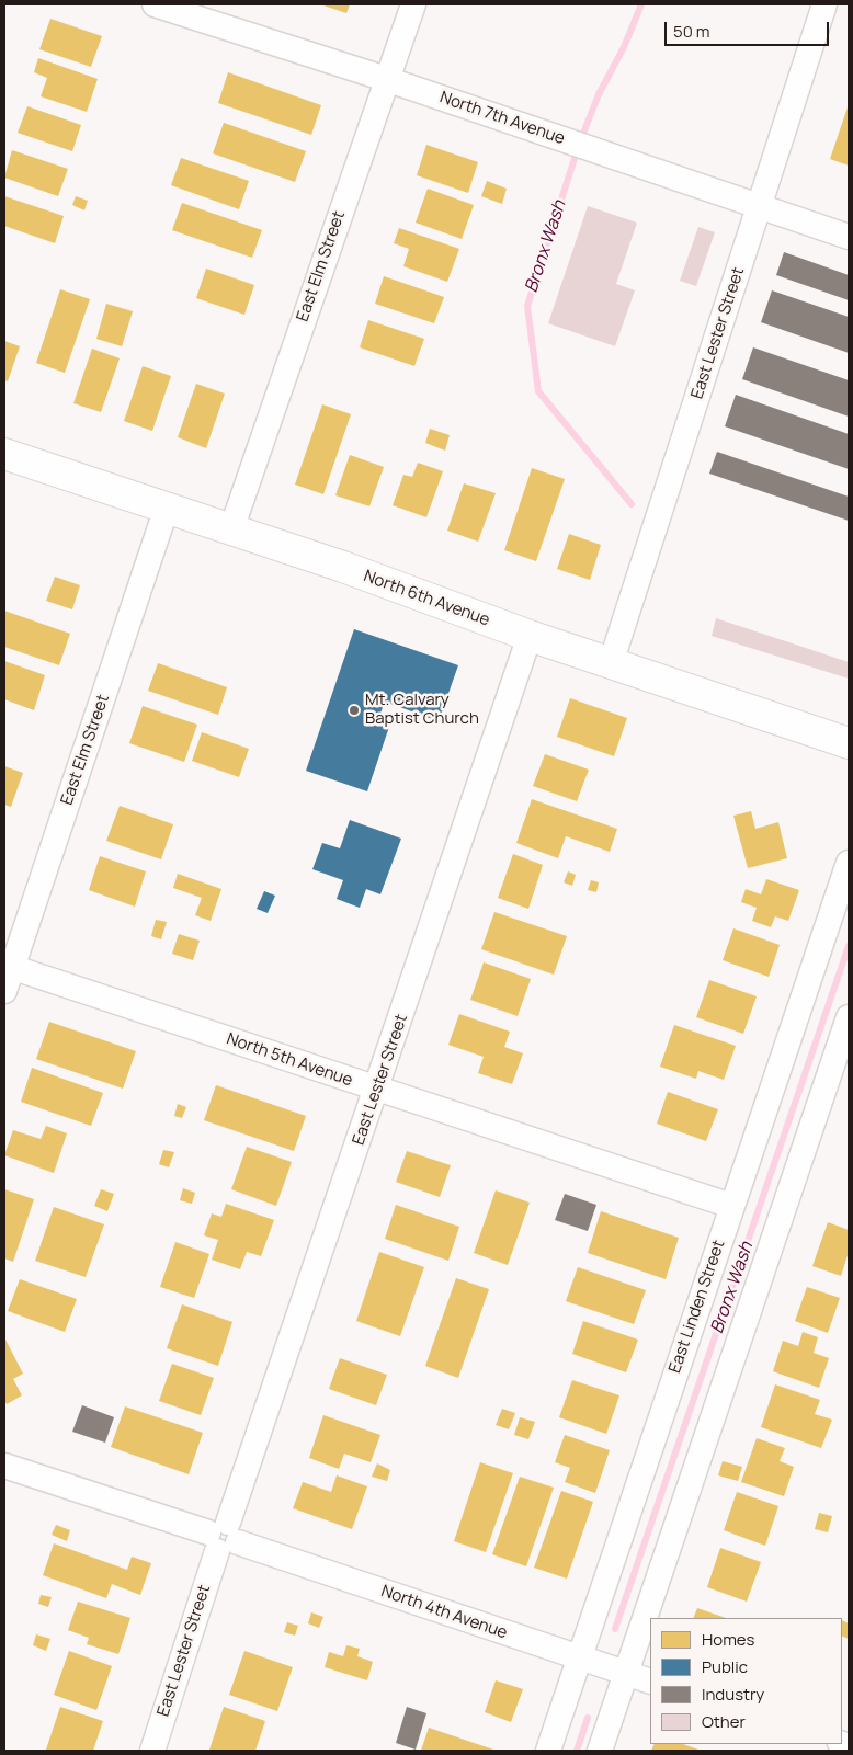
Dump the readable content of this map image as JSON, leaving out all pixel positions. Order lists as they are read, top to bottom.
{
  "streets": {
    "street": [
      "North 7th Avenue",
      "East Elm Street",
      "East Lester Street",
      "North 6th Avenue",
      "North 5th Avenue",
      "East Linden Street",
      "North 4th Avenue"
    ]
  },
  "crossings": [
    ["North 7th Avenue", "East Elm Street"],
    ["North 7th Avenue", "East Lester Street"],
    ["East Elm Street", "North 6th Avenue"],
    ["East Elm Street", "North 5th Avenue"],
    ["East Lester Street", "North 6th Avenue"],
    ["East Lester Street", "North 5th Avenue"],
    ["East Lester Street", "North 4th Avenue"],
    ["North 5th Avenue", "East Linden Street"],
    ["East Linden Street", "North 4th Avenue"]
  ],
  "water": ["Bronx Wash"],
  "places": ["Mt. Calvary Baptist Church"],
  "legend": [
    "Homes",
    "Public",
    "Industry",
    "Other"
  ],
  "scale_bar": "50 m"
}
